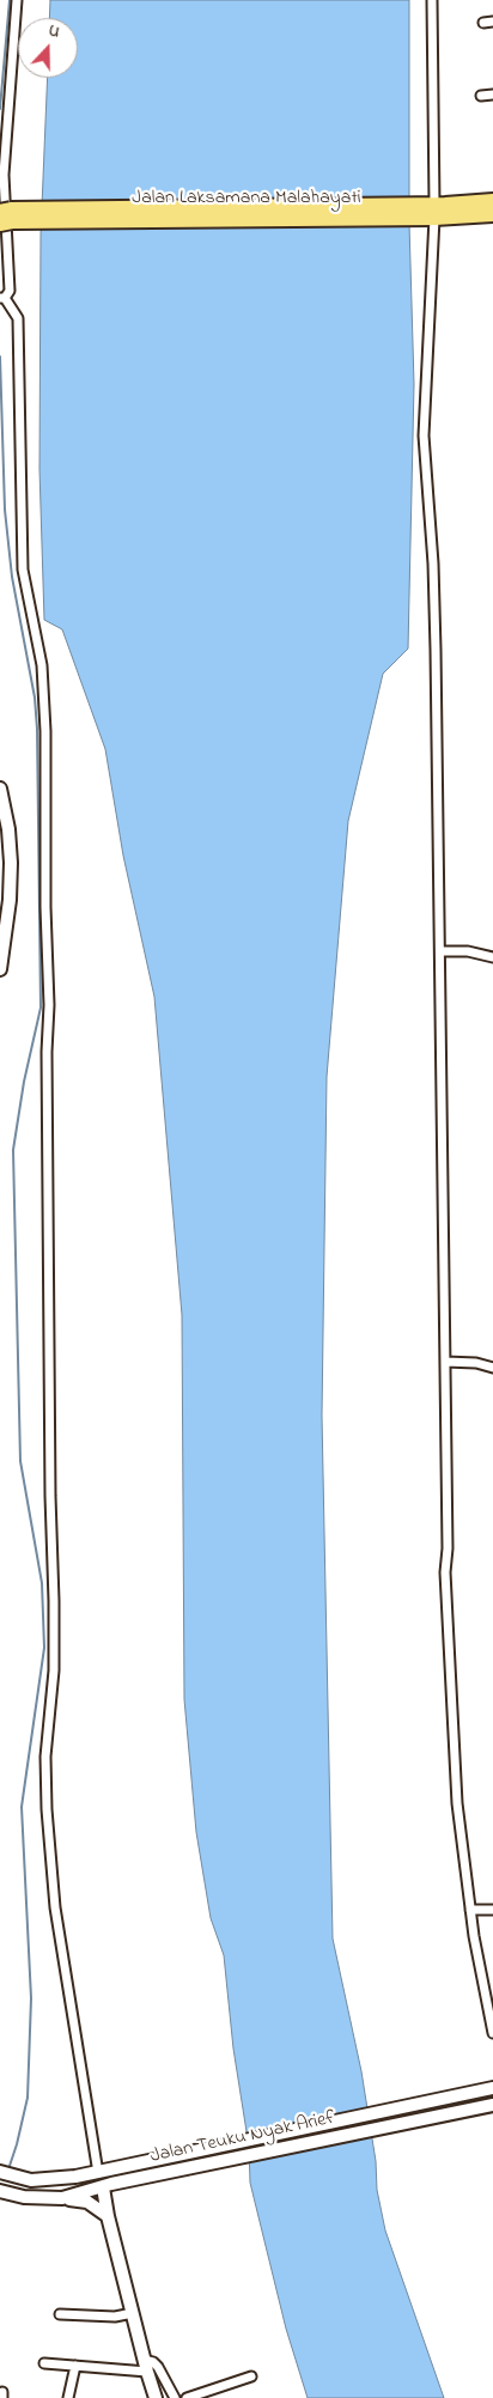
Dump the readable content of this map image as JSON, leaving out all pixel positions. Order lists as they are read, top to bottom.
{
  "streets": {
    "highway": ["Jalan Laksamana Malahayati"],
    "main road": ["Jalan Teuku Nyak Arief"]
  },
  "north": "top"
}
